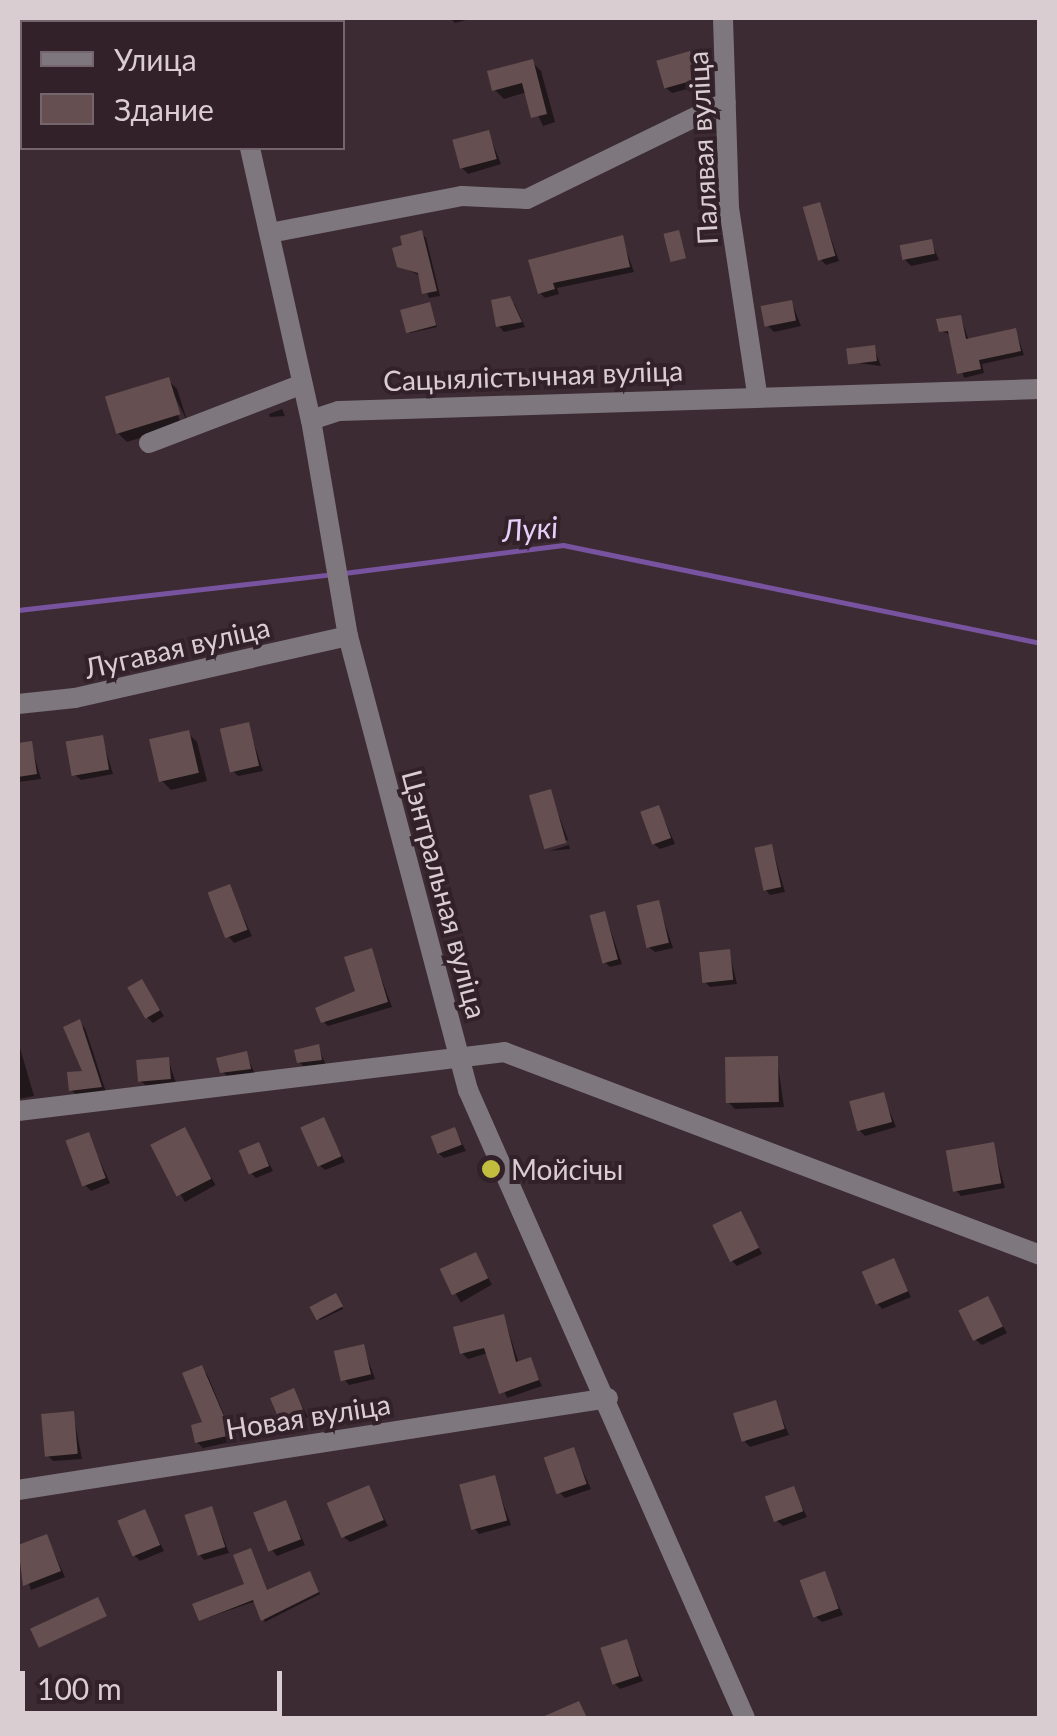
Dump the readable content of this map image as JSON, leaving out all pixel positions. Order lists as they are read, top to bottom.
{
  "streets": {
    "street": [
      "Палявая вуліца",
      "Сацыялістычная вуліца",
      "Лугавая вуліца",
      "Цэнтральная вуліца",
      "Новая вуліца"
    ]
  },
  "crossings": [
    ["Палявая вуліца", "Сацыялістычная вуліца"],
    ["Сацыялістычная вуліца", "Цэнтральная вуліца"],
    ["Лугавая вуліца", "Цэнтральная вуліца"]
  ],
  "water": ["Лукі"],
  "places": ["Мойсічы"],
  "legend": ["Улица", "Здание"],
  "scale_bar": "100 m"
}
